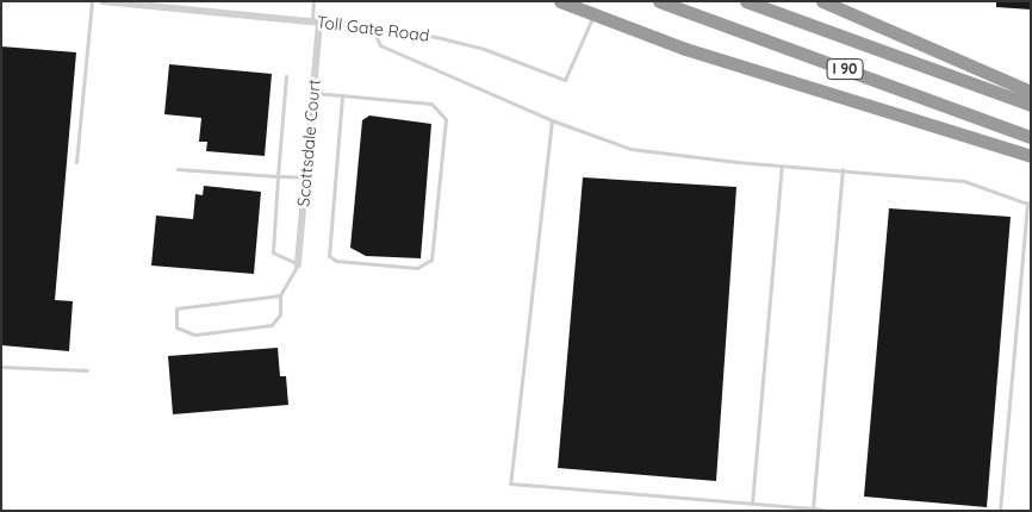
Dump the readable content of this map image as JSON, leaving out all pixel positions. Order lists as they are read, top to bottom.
{
  "streets": {
    "highway": ["I 90"],
    "street": ["Toll Gate Road", "Scottsdale Court"]
  },
  "crossings": [
    ["Toll Gate Road", "Scottsdale Court"]
  ]
}
